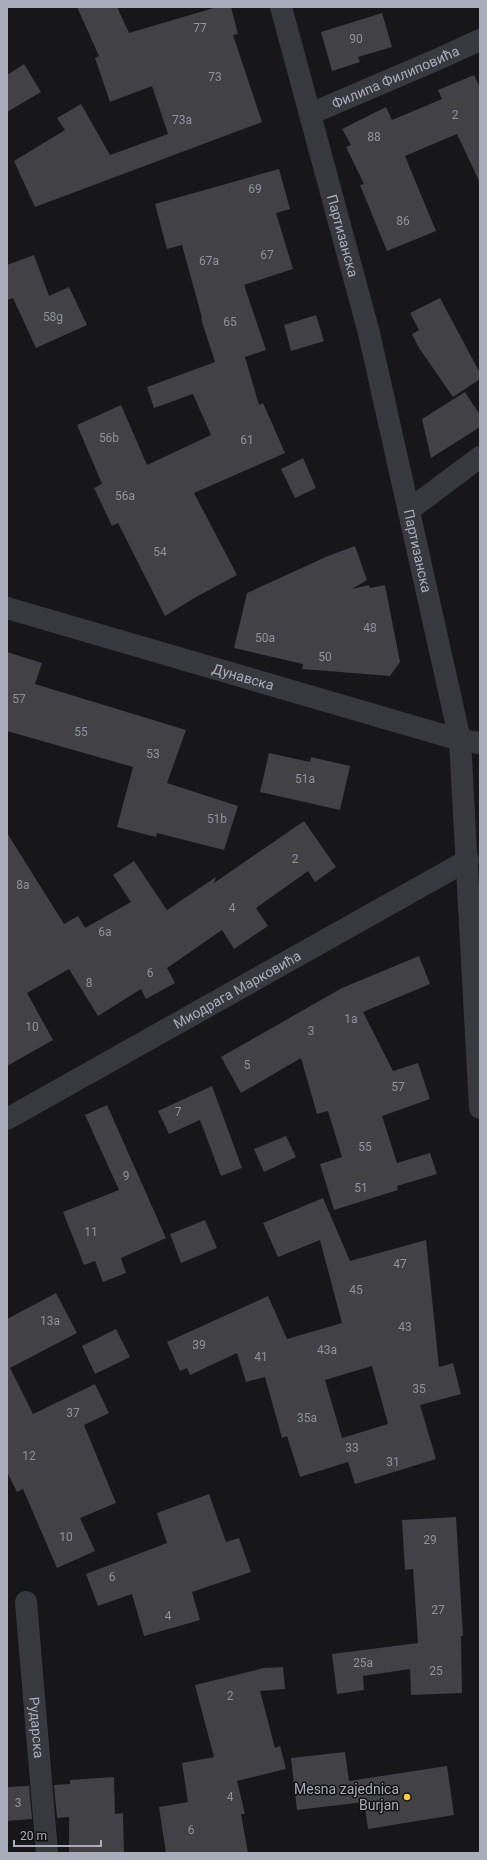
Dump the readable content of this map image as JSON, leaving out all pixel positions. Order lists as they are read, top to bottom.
{
  "streets": {
    "street": [
      "Филипа Филиповића",
      "Партизанска",
      "Дунавска",
      "Миодрага Марковића",
      "Рударска"
    ]
  },
  "crossings": [
    ["Филипа Филиповића", "Партизанска"],
    ["Партизанска", "Дунавска"],
    ["Партизанска", "Миодрага Марковића"]
  ],
  "places": ["Mesna zajednica Burjan"],
  "house_numbers": [
    "77",
    "90",
    "73",
    "2",
    "73a",
    "88",
    "69",
    "86",
    "67",
    "67a",
    "58g",
    "65",
    "56b",
    "61",
    "56a",
    "54",
    "48",
    "50a",
    "50",
    "57",
    "55",
    "53",
    "51a",
    "51b",
    "2",
    "8a",
    "4",
    "6a",
    "6",
    "8",
    "1a",
    "10",
    "3",
    "5",
    "57",
    "7",
    "55",
    "9",
    "51",
    "11",
    "47",
    "45",
    "13a",
    "43",
    "39",
    "43a",
    "41",
    "35",
    "37",
    "35a",
    "33",
    "12",
    "31",
    "10",
    "29",
    "6",
    "27",
    "4",
    "25a",
    "25",
    "2",
    "4",
    "3",
    "6"
  ],
  "scale_bar": "20 m"
}
